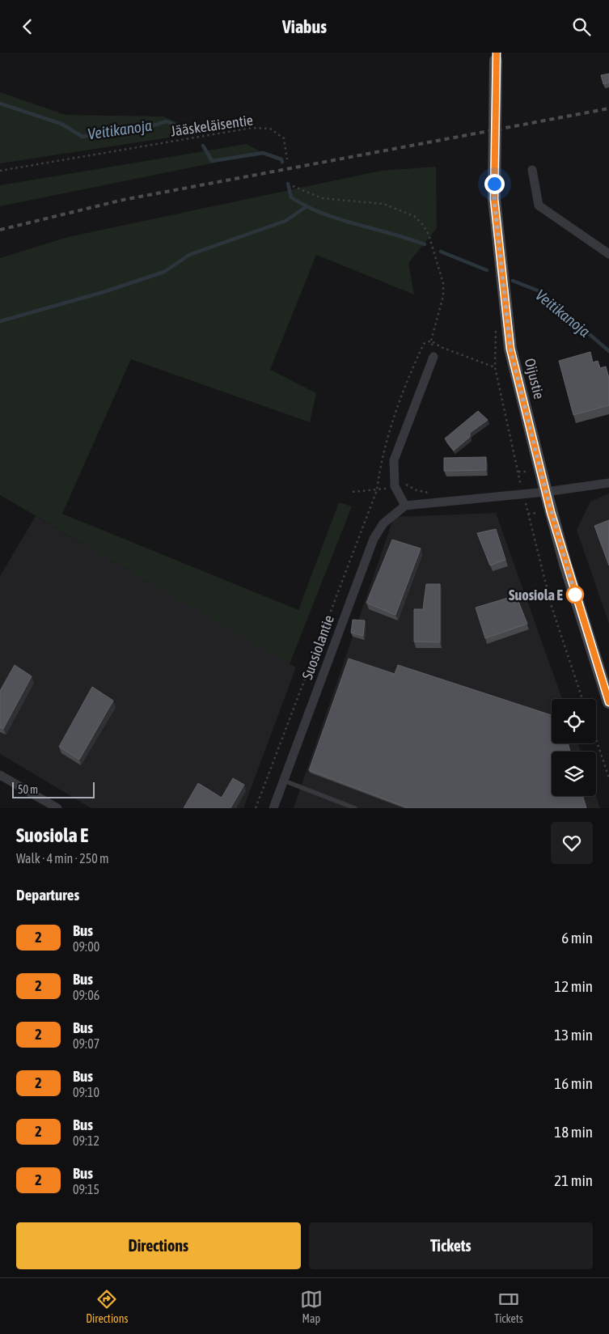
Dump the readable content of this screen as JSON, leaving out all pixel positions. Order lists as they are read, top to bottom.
{
  "streets": {
    "main road": ["Oijustie"],
    "street": ["Suosiolantie"],
    "path": ["Jääskeläisentie"]
  },
  "water": ["Veitikanoja"],
  "places": ["Suosiola E"],
  "lines": ["bus line 2"],
  "scale_bar": "50 m",
  "page": {
    "header": "Viabus",
    "scale": "50 m",
    "heading": [
      ["Suosiola E", "Walk · 4 min · 250 m"],
      "Departures"
    ],
    "list": [
      {
        "mark": "2",
        "name": "Bus",
        "note": "09:00",
        "value": "6 min"
      },
      {
        "mark": "2",
        "name": "Bus",
        "note": "09:06",
        "value": "12 min"
      },
      {
        "mark": "2",
        "name": "Bus",
        "note": "09:07",
        "value": "13 min"
      },
      {
        "mark": "2",
        "name": "Bus",
        "note": "09:10",
        "value": "16 min"
      },
      {
        "mark": "2",
        "name": "Bus",
        "note": "09:12",
        "value": "18 min"
      },
      {
        "mark": "2",
        "name": "Bus",
        "note": "09:15",
        "value": "21 min"
      }
    ],
    "buttons": ["Directions", "Tickets"],
    "tabs": ["Directions", "Map", "Tickets"]
  }
}
